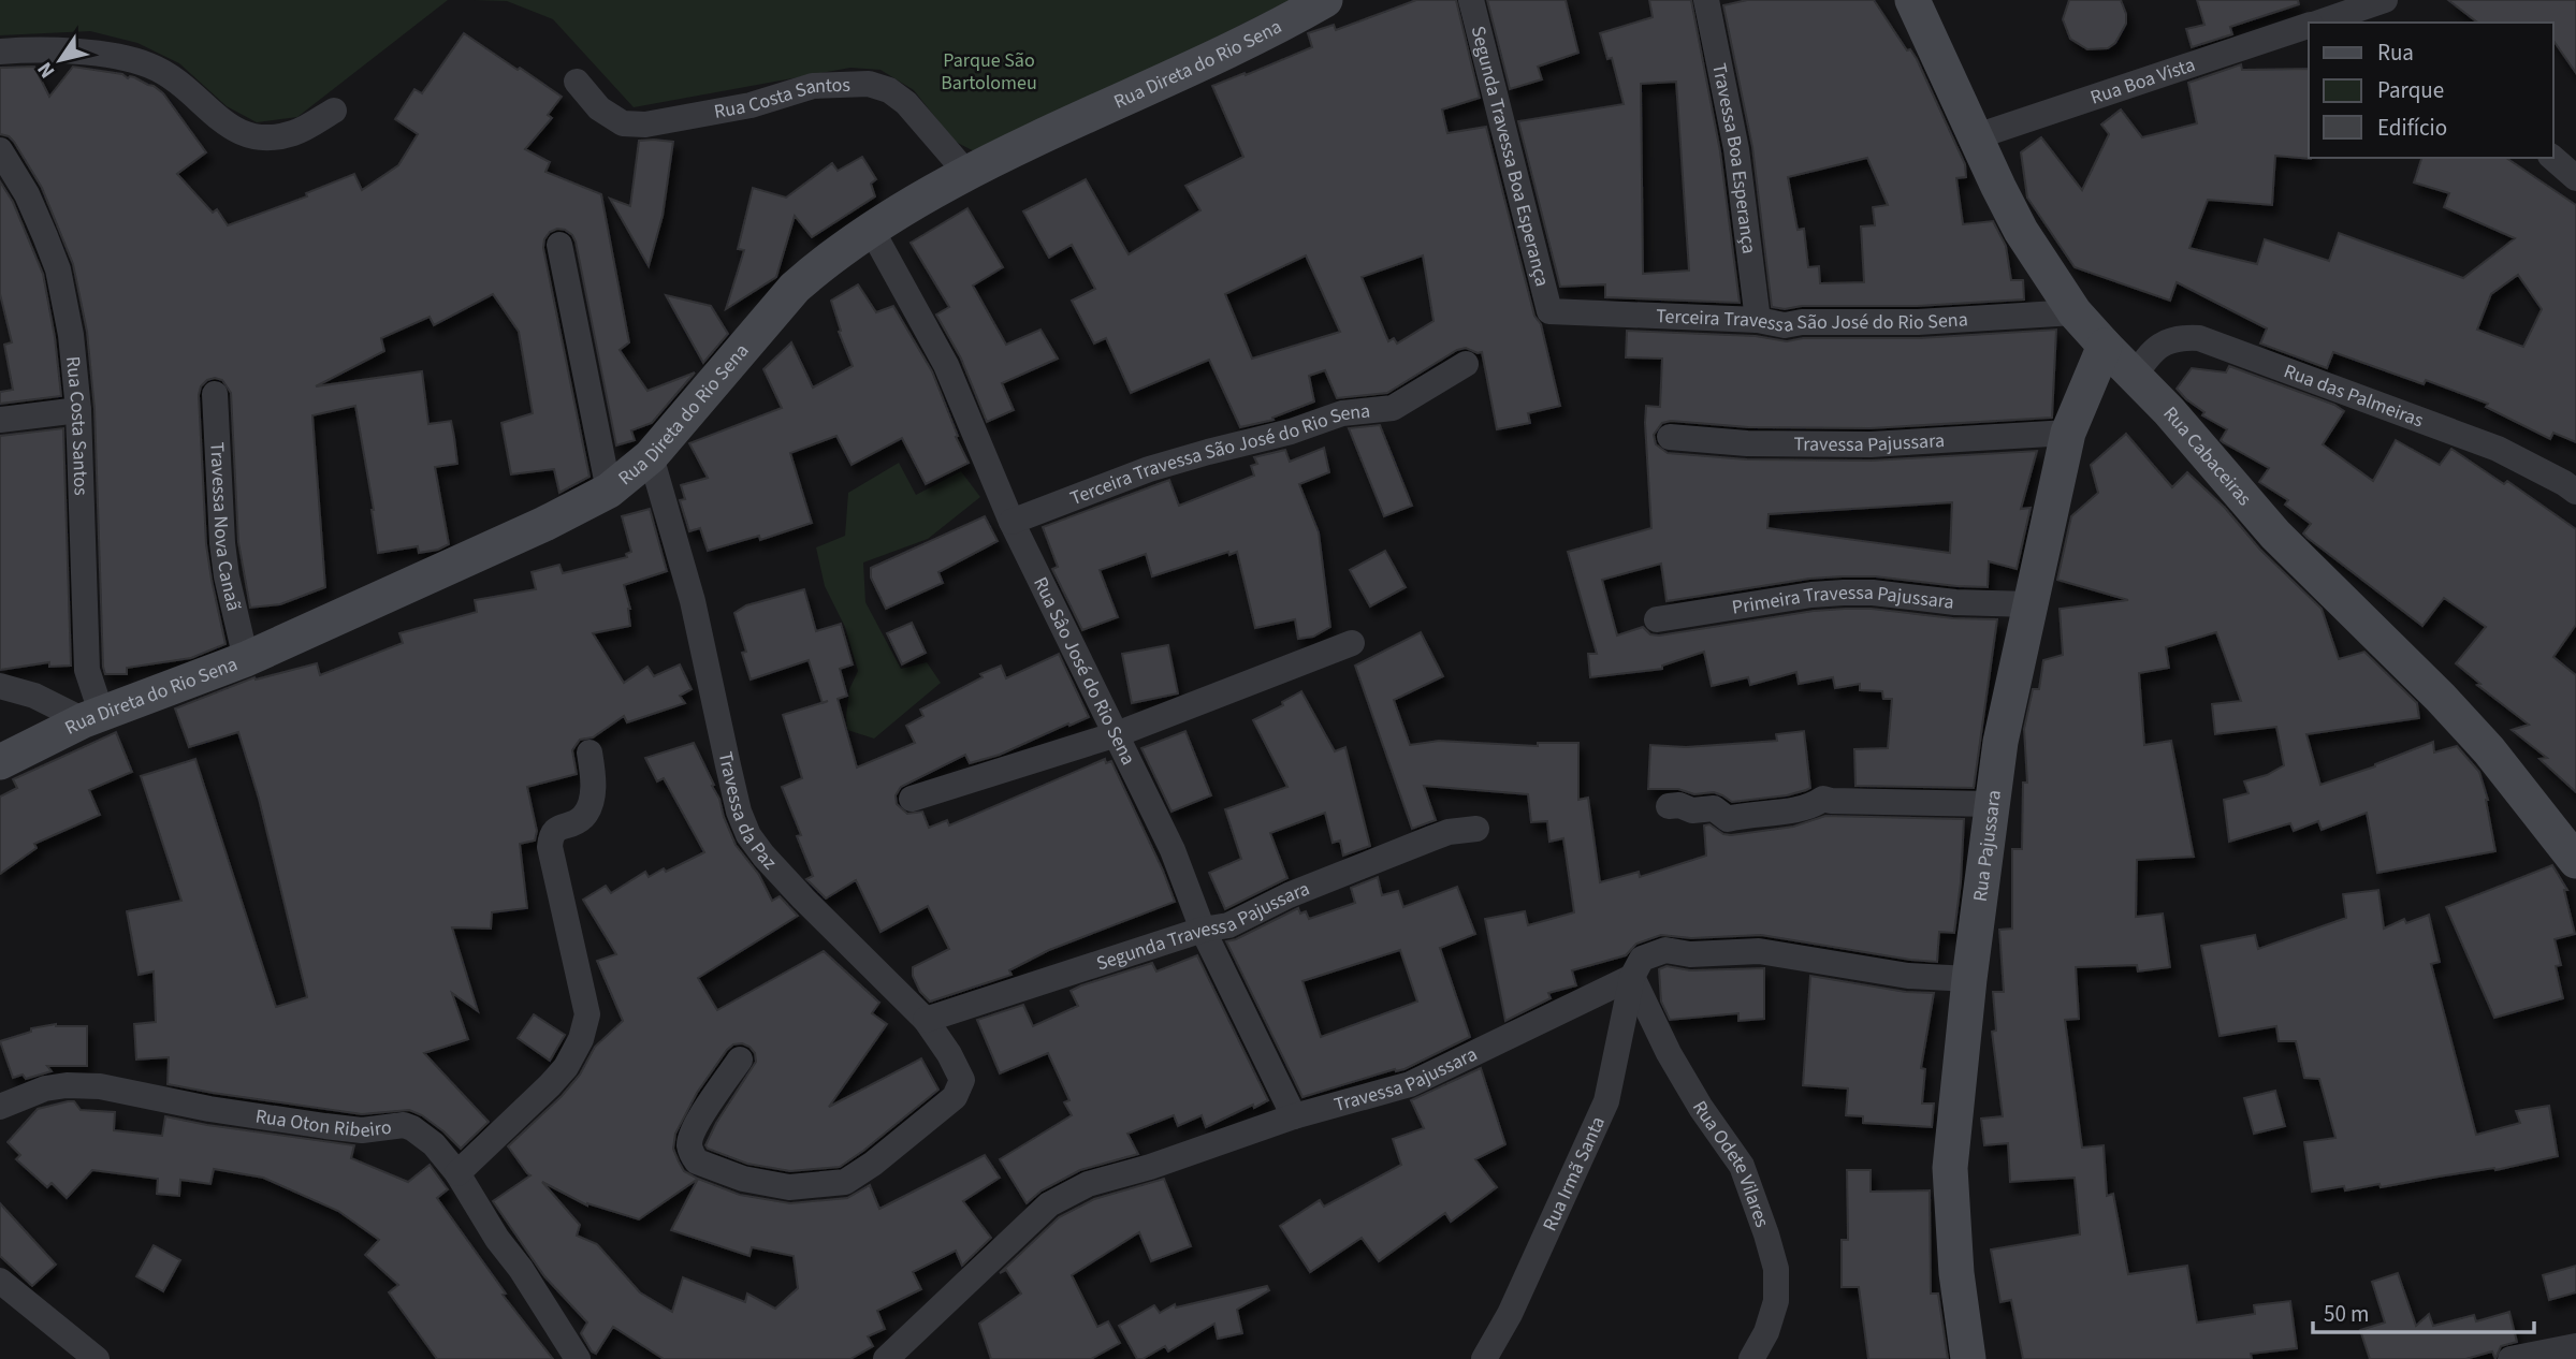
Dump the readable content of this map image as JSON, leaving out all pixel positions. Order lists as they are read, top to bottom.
{
  "streets": {
    "main road": ["Rua Direta do Rio Sena", "Rua Cabaceiras", "Rua Pajussara"],
    "street": [
      "Rua Boa Vista",
      "Rua Costa Santos",
      "Segunda Travessa Boa Esperança",
      "Travessa Boa Esperança",
      "Terceira Travessa São José do Rio Sena",
      "Rua das Palmeiras",
      "Travessa Pajussara",
      "Travessa Nova Canaã",
      "Primeira Travessa Pajussara",
      "Rua Sâo José do Rio Sena",
      "Travessa da Paz",
      "Segunda Travessa Pajussara",
      "Rua Oton Ribeiro",
      "Rua Odete Vilares",
      "Rua Irmã Santa"
    ]
  },
  "crossings": [
    ["Rua Direta do Rio Sena", "Rua Costa Santos"],
    ["Rua Direta do Rio Sena", "Travessa Nova Canaã"],
    ["Rua Direta do Rio Sena", "Rua Sâo José do Rio Sena"],
    ["Rua Direta do Rio Sena", "Travessa da Paz"],
    ["Rua Boa Vista", "Rua Cabaceiras"],
    ["Segunda Travessa Boa Esperança", "Terceira Travessa São José do Rio Sena"],
    ["Travessa Boa Esperança", "Terceira Travessa São José do Rio Sena"],
    ["Terceira Travessa São José do Rio Sena", "Rua Cabaceiras"],
    ["Terceira Travessa São José do Rio Sena", "Rua Sâo José do Rio Sena"],
    ["Rua das Palmeiras", "Rua Cabaceiras"],
    ["Travessa Pajussara", "Rua Sâo José do Rio Sena"],
    ["Travessa Pajussara", "Rua Pajussara"],
    ["Travessa Pajussara", "Rua Odete Vilares"],
    ["Travessa Pajussara", "Rua Irmã Santa"],
    ["Rua Cabaceiras", "Rua Pajussara"],
    ["Primeira Travessa Pajussara", "Rua Pajussara"],
    ["Rua Sâo José do Rio Sena", "Segunda Travessa Pajussara"],
    ["Travessa da Paz", "Segunda Travessa Pajussara"],
    ["Rua Odete Vilares", "Rua Irmã Santa"]
  ],
  "parks": ["Parque São Bartolomeu"],
  "legend": ["Rua", "Parque", "Edifício"],
  "scale_bar": "50 m",
  "north": "bottom left"
}
